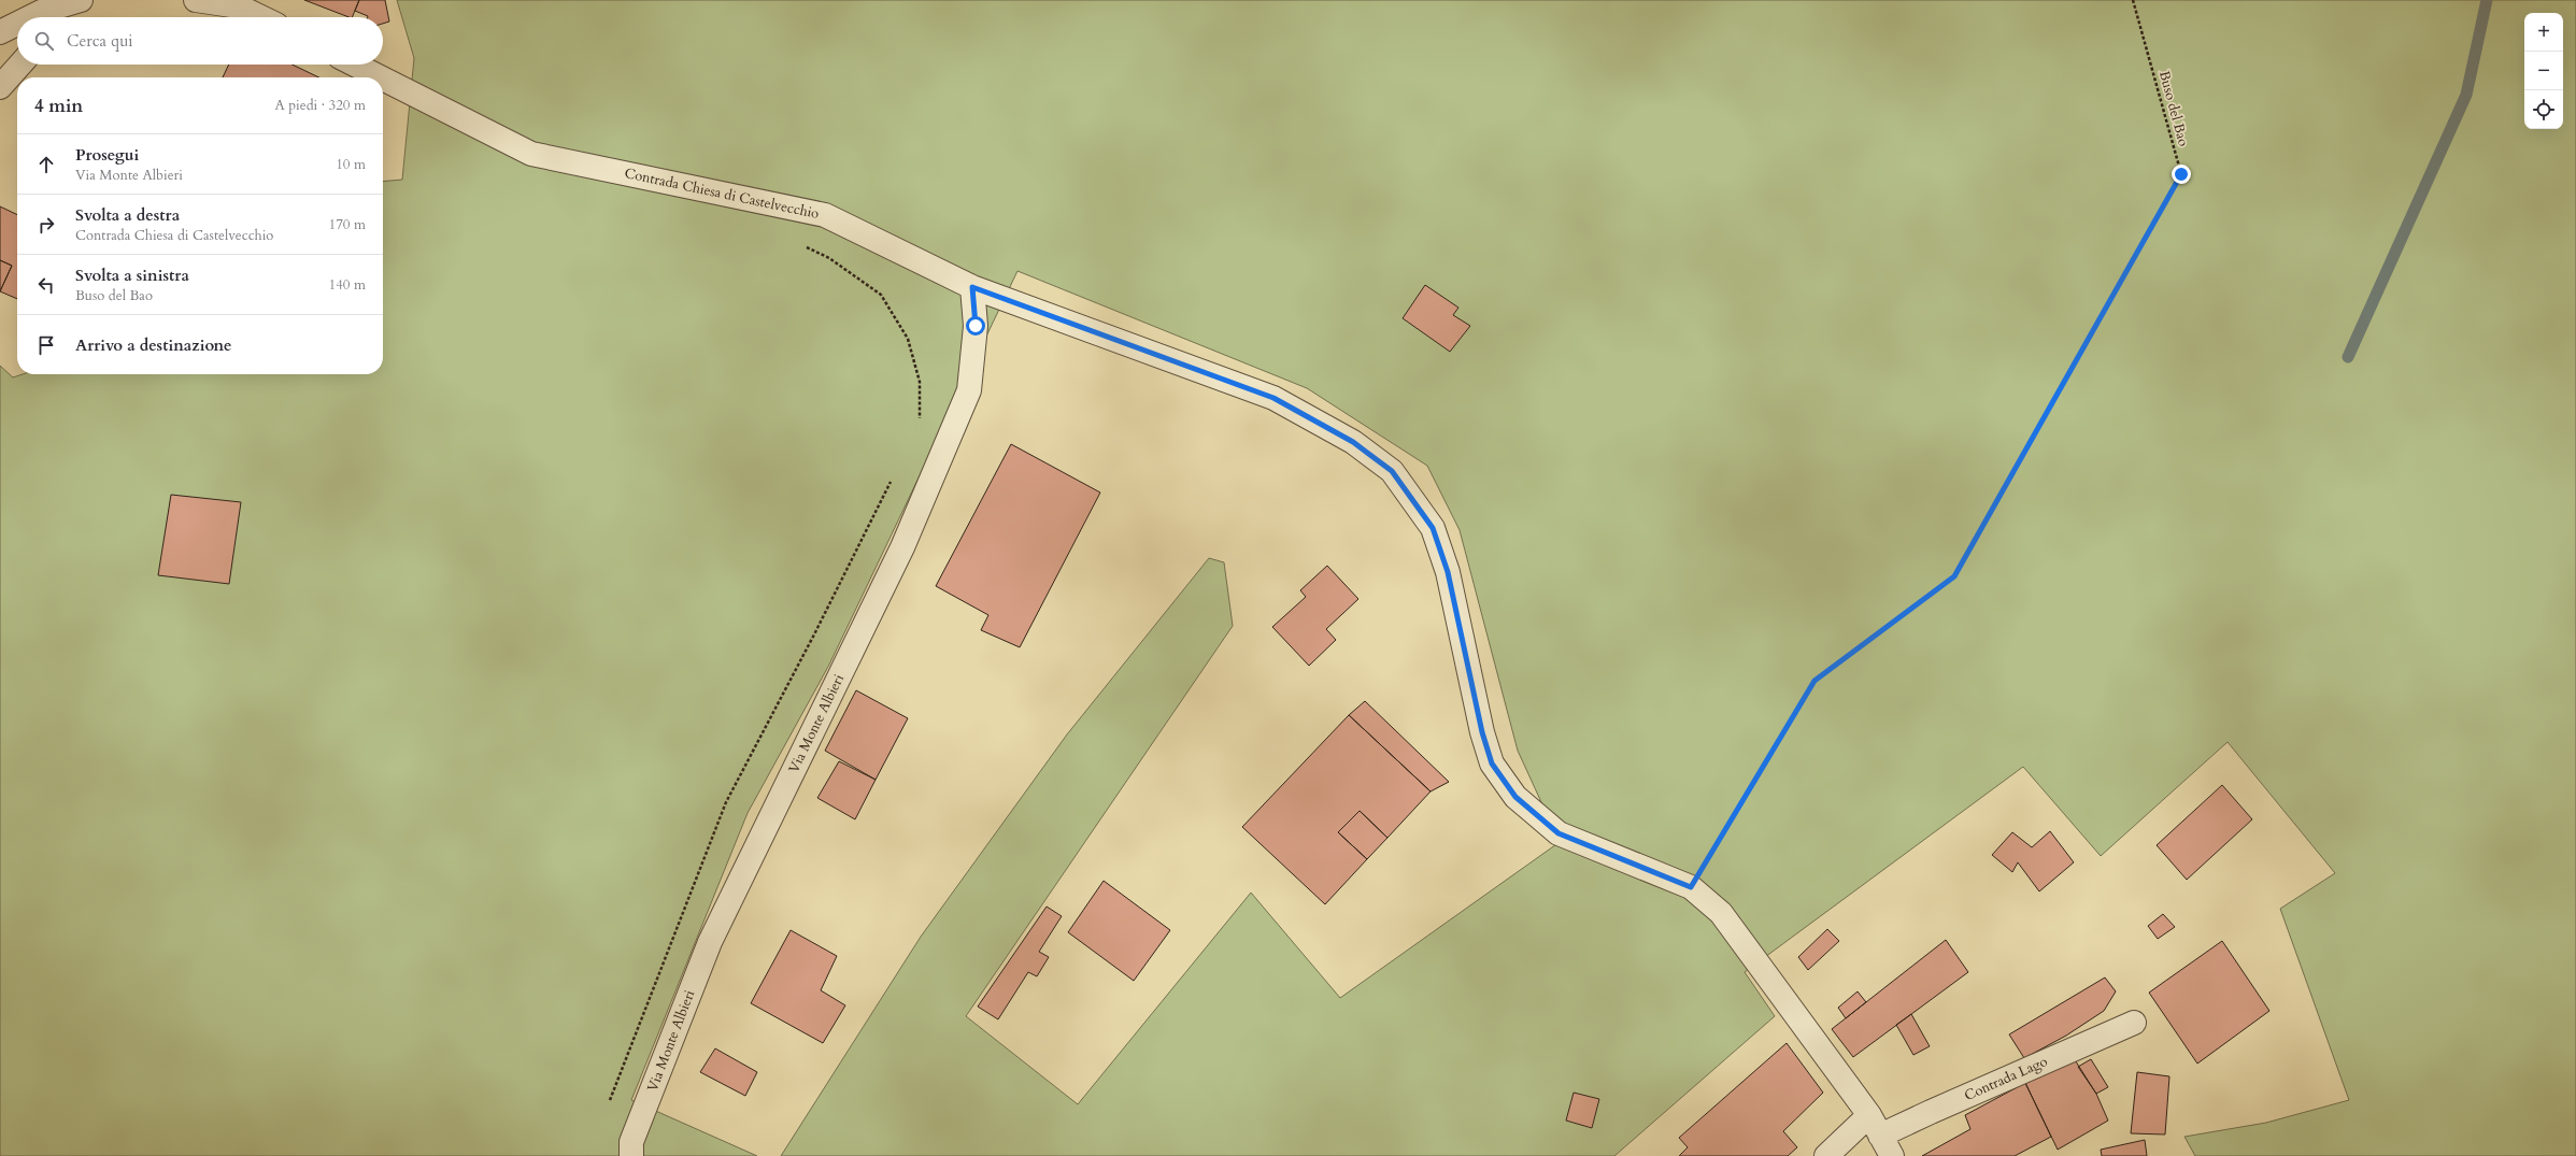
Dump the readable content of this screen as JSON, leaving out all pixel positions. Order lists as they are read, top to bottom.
{
  "streets": {
    "street": ["Contrada Chiesa di Castelvecchio", "Via Monte Albieri", "Contrada Lago"],
    "path": ["Buso del Bao"]
  },
  "crossings": [
    ["Buso del Bao", "Contrada Chiesa di Castelvecchio"],
    ["Contrada Chiesa di Castelvecchio", "Via Monte Albieri"]
  ],
  "page": {
    "map_buttons": ["+", "−"],
    "search": "Cerca qui",
    "heading": ["4 min", "A piedi · 320 m"],
    "list": [
      ["Prosegui", "Via Monte Albieri", "10 m"],
      ["Svolta a destra", "Contrada Chiesa di Castelvecchio", "170 m"],
      ["Svolta a sinistra", "Buso del Bao", "140 m"],
      "Arrivo a destinazione"
    ]
  }
}
